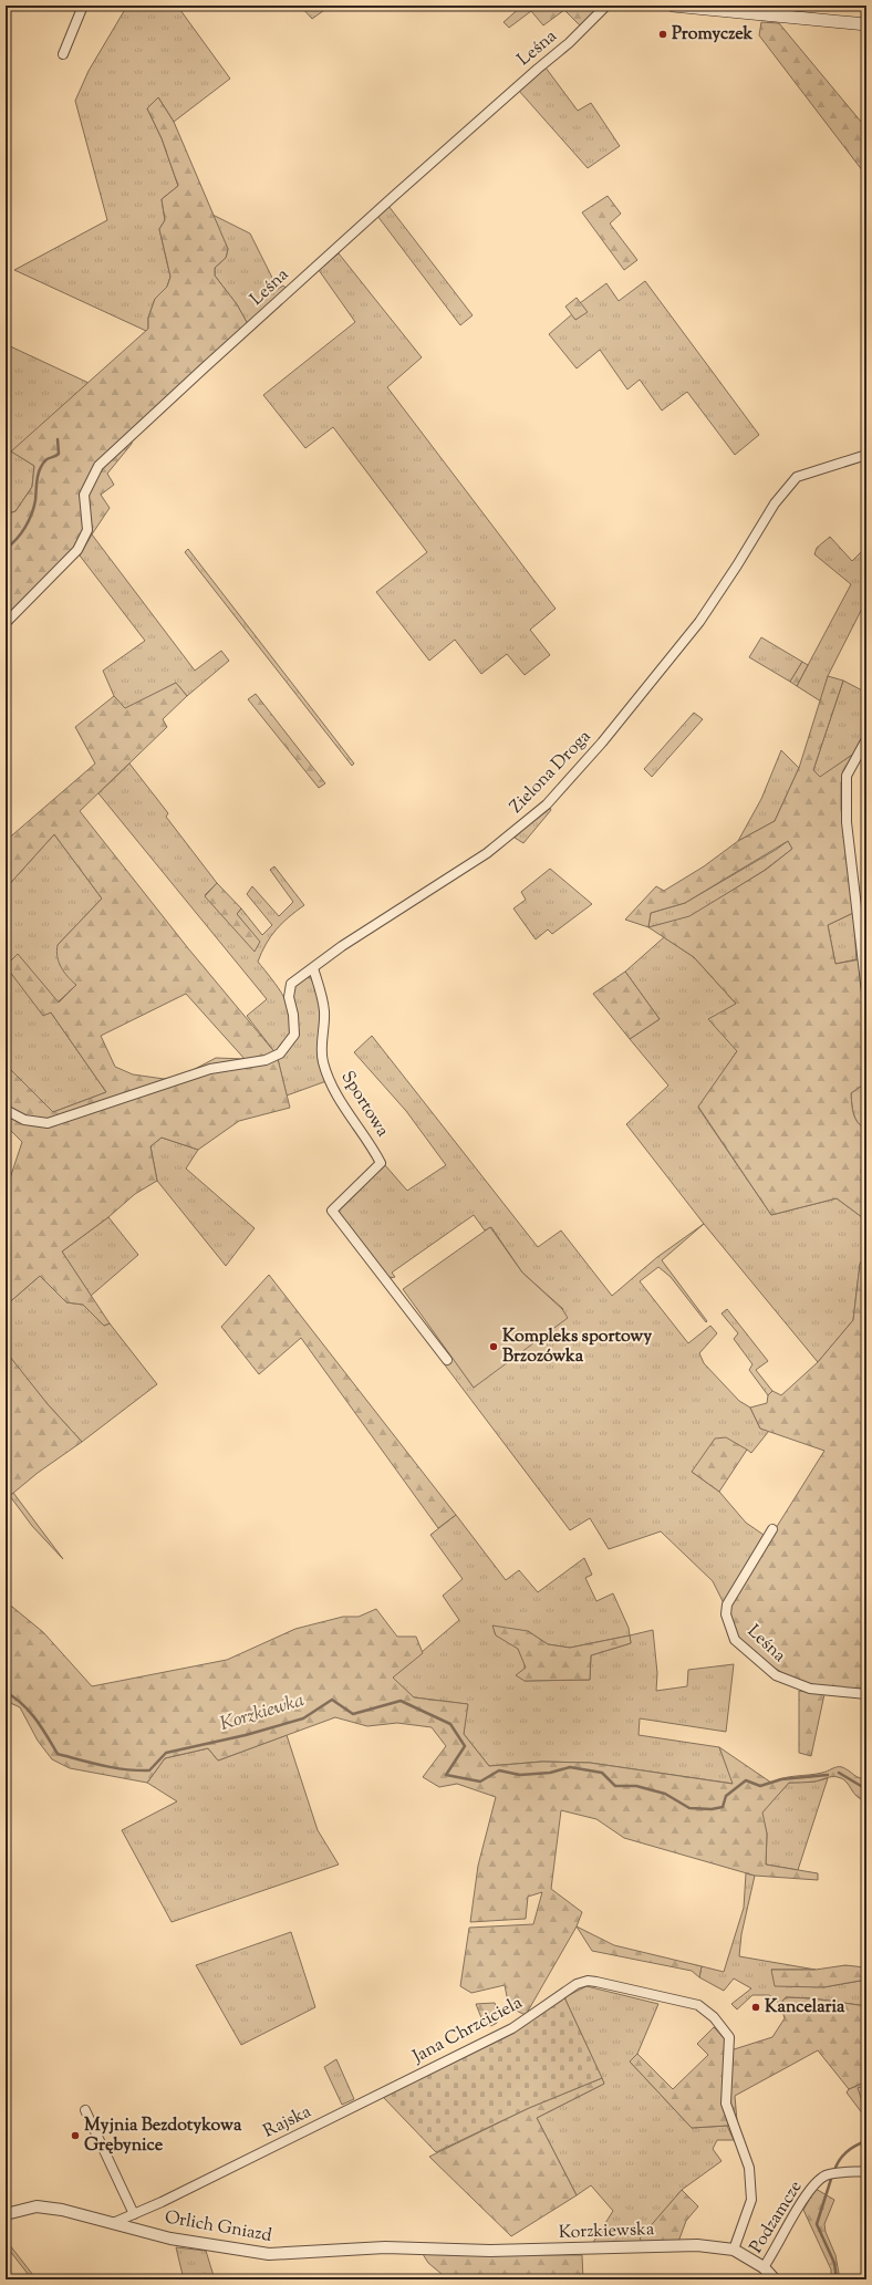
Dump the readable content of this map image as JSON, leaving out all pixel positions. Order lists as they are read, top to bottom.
{
  "streets": {
    "street": [
      "Leśna",
      "Zielona Droga",
      "Sportowa",
      "Jana Chrzciciela",
      "Rajska",
      "Podzamcze",
      "Orlich Gniazd",
      "Korzkiewska"
    ]
  },
  "crossings": [
    ["Zielona Droga", "Sportowa"],
    ["Jana Chrzciciela", "Rajska"],
    ["Jana Chrzciciela", "Korzkiewska"],
    ["Rajska", "Orlich Gniazd"],
    ["Podzamcze", "Korzkiewska"],
    ["Orlich Gniazd", "Korzkiewska"]
  ],
  "water": ["Korzkiewka"],
  "places": [
    "Promyczek",
    "Kompleks sportowy Brzozówka",
    "Kancelaria",
    "Myjnia Bezdotykowa Grębynice"
  ]
}
